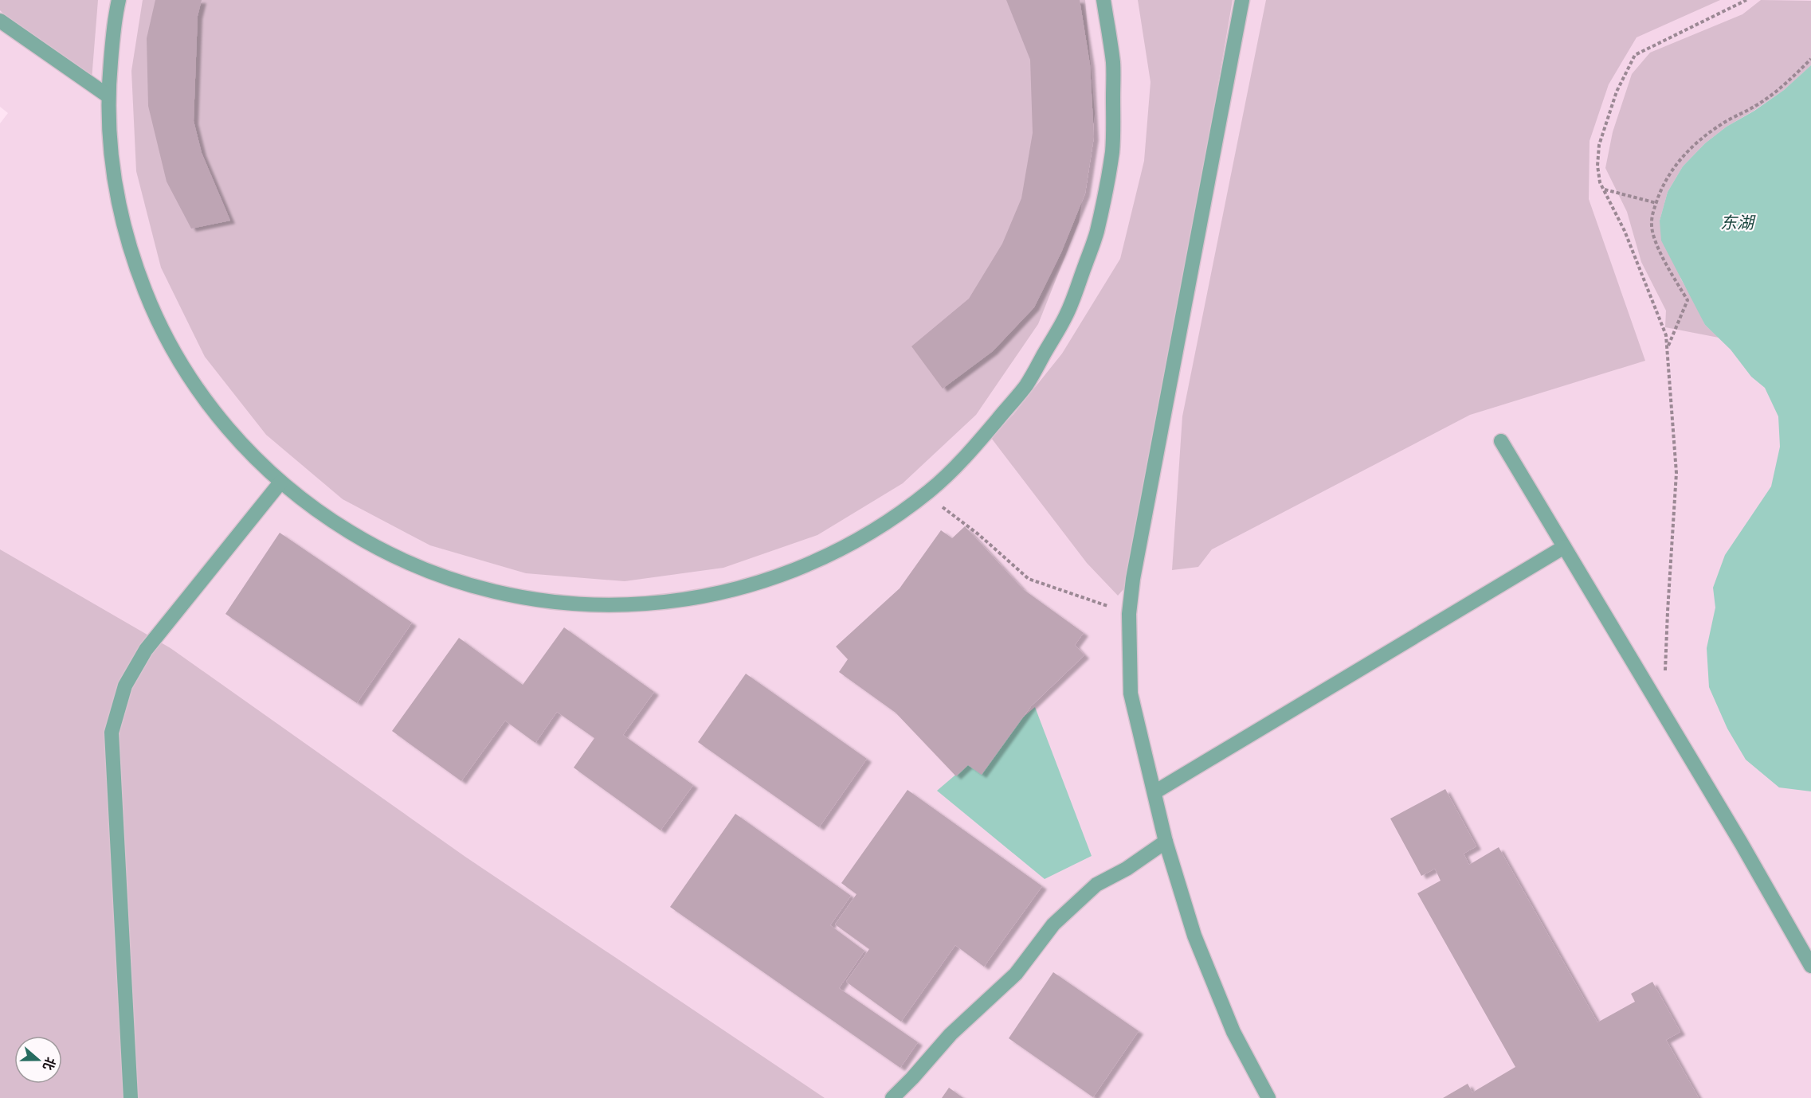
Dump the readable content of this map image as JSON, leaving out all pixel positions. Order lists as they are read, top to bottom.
{
  "water": ["东湖"],
  "north": "right"
}
